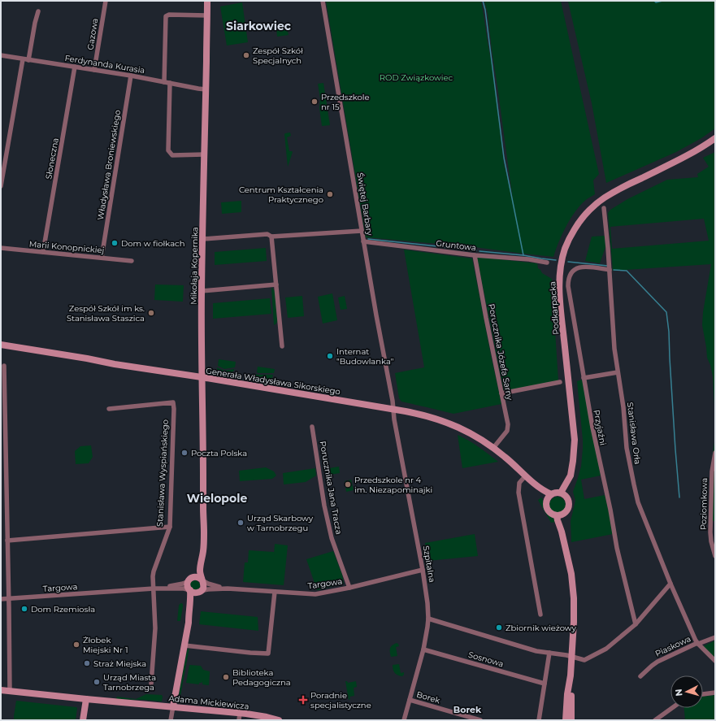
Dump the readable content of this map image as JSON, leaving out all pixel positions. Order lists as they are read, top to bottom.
{
  "streets": {
    "street": [
      "Gazowa",
      "Ferdynanda Kurasia",
      "Słoneczna",
      "Władysława Broniewskiego",
      "Świętej Barbary",
      "Gruntowa",
      "Marii Konopnickiej",
      "Mikołaja Kopernika",
      "Podkarpacka",
      "Porucznika Józefa Sarny",
      "Generała Władysława Sikorskiego",
      "Przyjaźni",
      "Stanisława Orła",
      "Stanisława Wyspiańskiego",
      "Porucznika Jana Tracza",
      "Poziomkowa",
      "Szpitalna",
      "Targowa",
      "Piaskowa",
      "Sosnowa",
      "Borek",
      "Adama Mickiewicza"
    ]
  },
  "crossings": [
    ["Gazowa", "Ferdynanda Kurasia"],
    ["Ferdynanda Kurasia", "Słoneczna"],
    ["Ferdynanda Kurasia", "Władysława Broniewskiego"],
    ["Ferdynanda Kurasia", "Mikołaja Kopernika"],
    ["Słoneczna", "Marii Konopnickiej"],
    ["Władysława Broniewskiego", "Marii Konopnickiej"],
    ["Świętej Barbary", "Gruntowa"],
    ["Świętej Barbary", "Generała Władysława Sikorskiego"],
    ["Świętej Barbary", "Szpitalna"],
    ["Gruntowa", "Porucznika Józefa Sarny"],
    ["Mikołaja Kopernika", "Generała Władysława Sikorskiego"],
    ["Podkarpacka", "Generała Władysława Sikorskiego"],
    ["Porucznika Józefa Sarny", "Generała Władysława Sikorskiego"],
    ["Generała Władysława Sikorskiego", "Szpitalna"],
    ["Przyjaźni", "Stanisława Orła"],
    ["Stanisława Orła", "Piaskowa"],
    ["Stanisława Wyspiańskiego", "Targowa"],
    ["Porucznika Jana Tracza", "Targowa"],
    ["Szpitalna", "Targowa"],
    ["Szpitalna", "Sosnowa"],
    ["Szpitalna", "Borek"]
  ],
  "districts": ["Siarkowiec", "Wielopole", "Borek"],
  "parks": ["ROD Związkowiec"],
  "places": {
    "other": [
      "Zespół Szkół Specjalnych",
      "Przedszkole nr 15",
      "Centrum Kształcenia Praktycznego",
      "Dom w fiołkach",
      "Zespół Szkół im ks. Stanisława Staszica",
      "Internat \"Budowlanka\"",
      "Poczta Polska",
      "Przedszkole nr 4 im. Niezapominajki",
      "Urząd Skarbowy w Tarnobrzegu",
      "Dom Rzemiosła",
      "Zbiornik wieżowy",
      "Żłobek Miejski Nr 1",
      "Straż Miejska",
      "Biblioteka Pedagogiczna",
      "Urząd Miasta Tarnobrzega"
    ],
    "health": ["Poradnie specjalistyczne"]
  },
  "north": "left"
}
